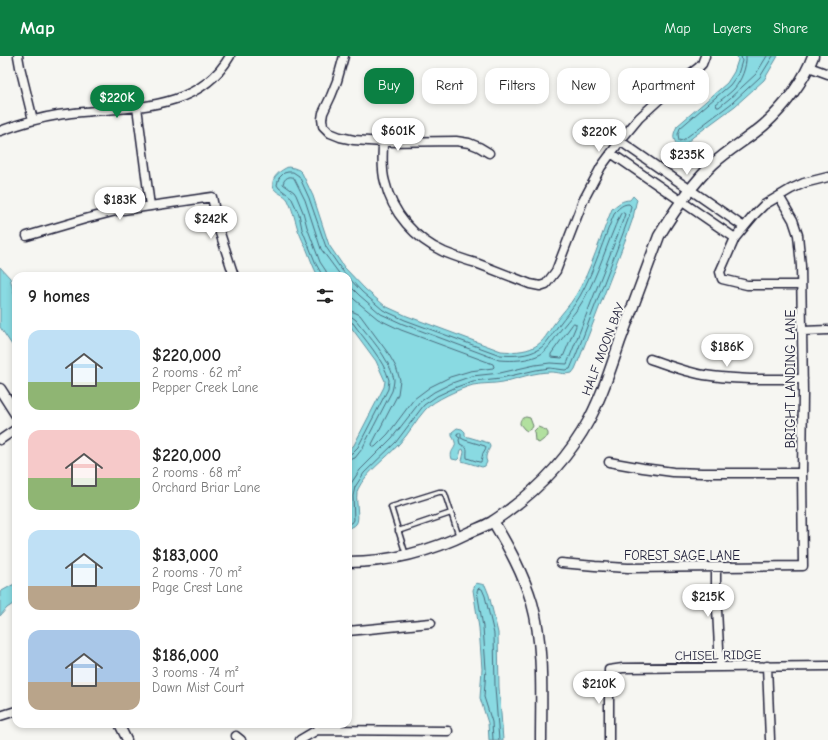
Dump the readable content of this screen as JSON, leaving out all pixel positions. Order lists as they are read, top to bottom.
{
  "streets": {
    "street": [
      "HALF MOON BAY",
      "BRIGHT LANDING LANE",
      "FOREST SAGE LANE",
      "CHISEL RIDGE"
    ]
  },
  "crossings": [
    ["BRIGHT LANDING LANE", "FOREST SAGE LANE"]
  ],
  "page": {
    "header": "Map",
    "nav": ["Map", "Layers", "Share"],
    "chip": [
      "Buy",
      "Rent",
      "Filters",
      "New",
      "Apartment"
    ],
    "price": [
      "$220K",
      "$601K",
      "$220K",
      "$235K",
      "$183K",
      "$242K",
      "$186K",
      "$215K",
      "$210K"
    ],
    "heading": "9 homes",
    "list": [
      {
        "name": "$220,000",
        "note": "2 rooms · 62 m² · Pepper Creek Lane"
      },
      {
        "name": "$220,000",
        "note": "2 rooms · 68 m² · Orchard Briar Lane"
      },
      {
        "name": "$183,000",
        "note": "2 rooms · 70 m² · Page Crest Lane"
      },
      {
        "name": "$186,000",
        "note": "3 rooms · 74 m² · Dawn Mist Court"
      }
    ]
  }
}
